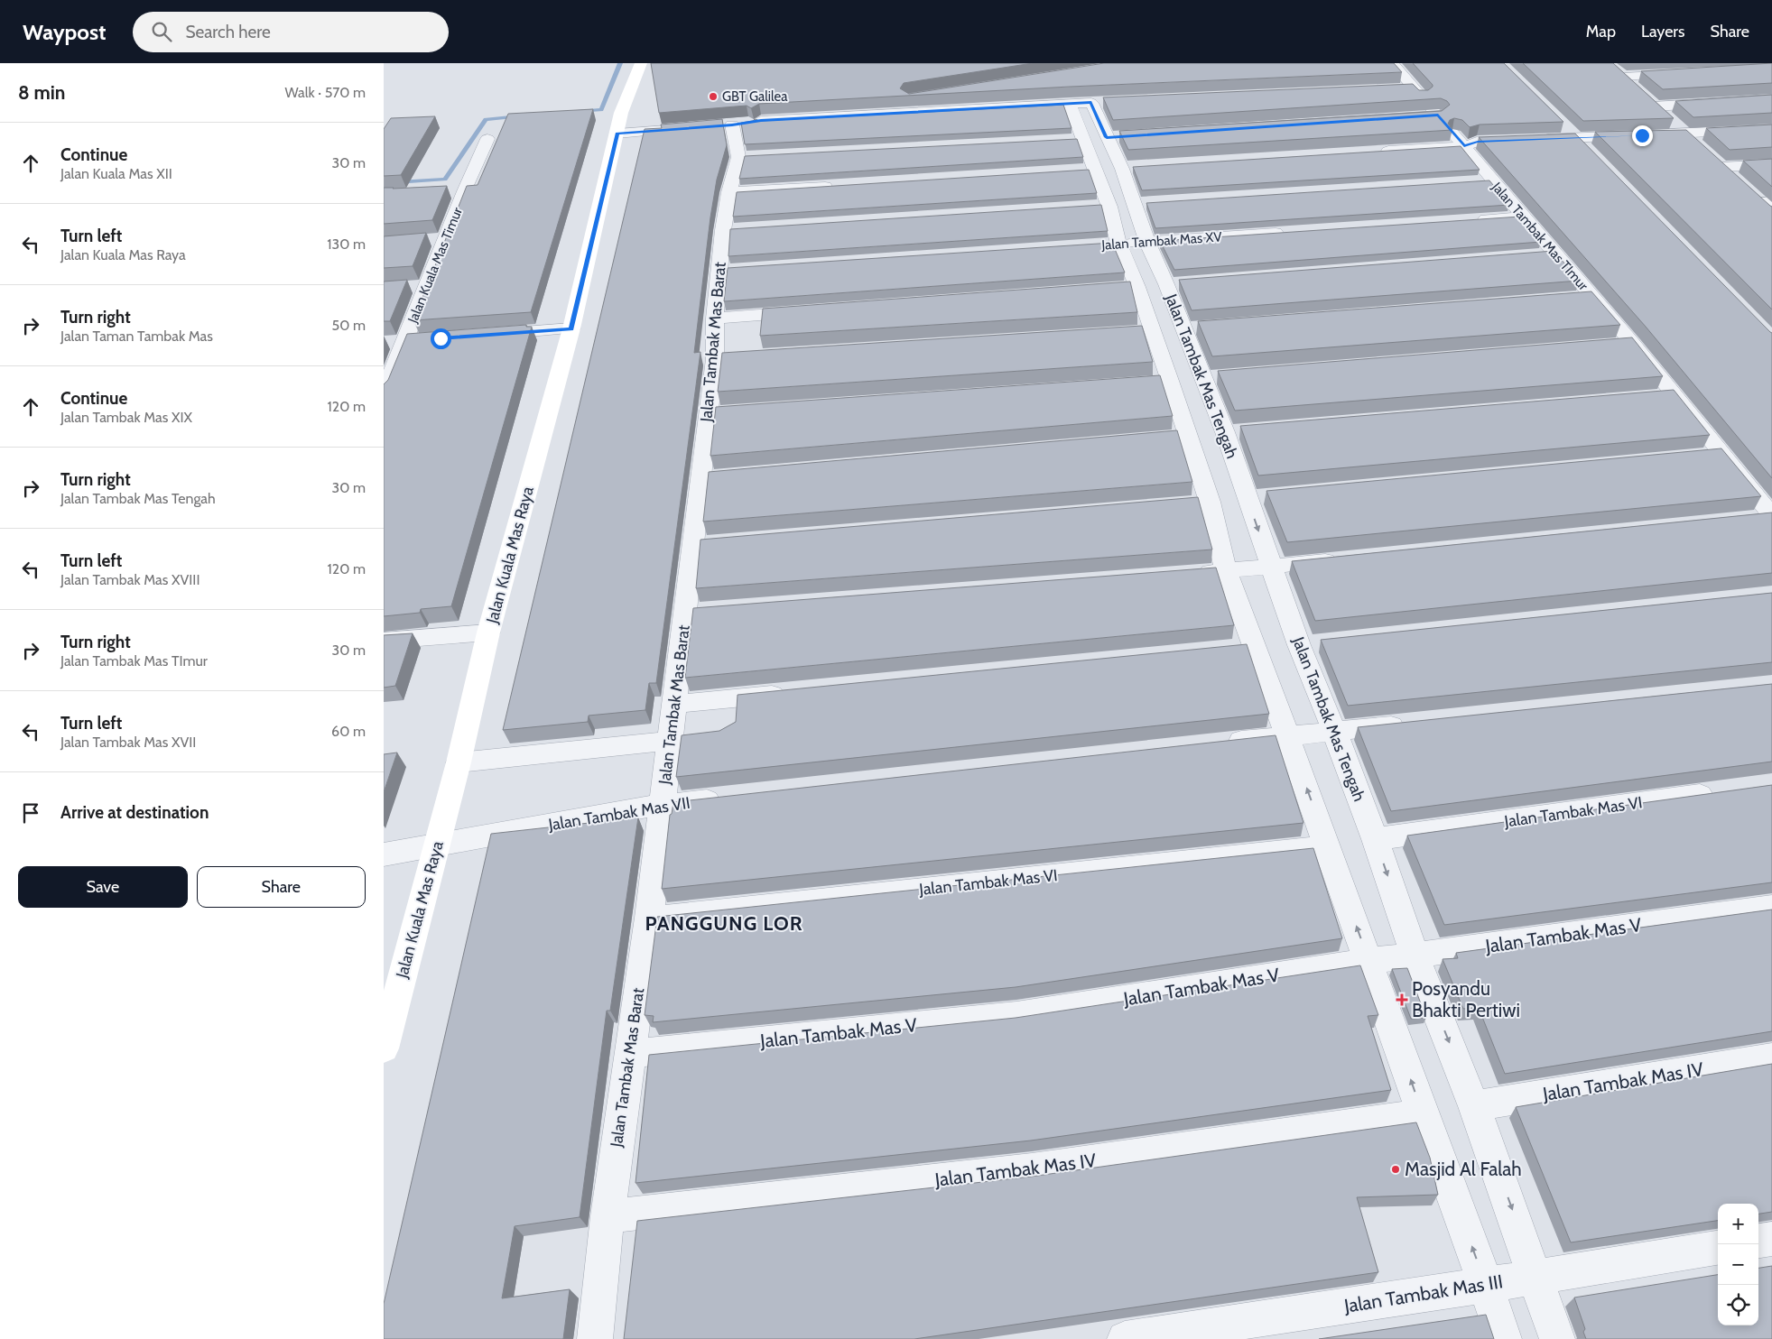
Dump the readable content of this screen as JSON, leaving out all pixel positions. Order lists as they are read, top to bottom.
{
  "streets": {
    "street": [
      "Jalan Tambak Mas TImur",
      "Jalan Tambak Mas XV",
      "Jalan Kuala Mas Timur",
      "Jalan Tambak Mas Barat",
      "Jalan Tambak Mas Tengah",
      "Jalan Kuala Mas Raya",
      "Jalan Tambak Mas VI",
      "Jalan Tambak Mas VII",
      "Jalan Tambak Mas V",
      "Jalan Tambak Mas IV",
      "Jalan Tambak Mas III"
    ]
  },
  "crossings": [
    ["Jalan Tambak Mas XV", "Jalan Tambak Mas Tengah"],
    ["Jalan Tambak Mas Barat", "Jalan Tambak Mas VI"],
    ["Jalan Tambak Mas Barat", "Jalan Tambak Mas VII"],
    ["Jalan Tambak Mas Barat", "Jalan Tambak Mas V"],
    ["Jalan Tambak Mas Barat", "Jalan Tambak Mas IV"],
    ["Jalan Tambak Mas Tengah", "Jalan Tambak Mas VI"],
    ["Jalan Tambak Mas Tengah", "Jalan Tambak Mas V"],
    ["Jalan Tambak Mas Tengah", "Jalan Tambak Mas IV"],
    ["Jalan Tambak Mas Tengah", "Jalan Tambak Mas III"],
    ["Jalan Kuala Mas Raya", "Jalan Tambak Mas VII"]
  ],
  "districts": ["PANGGUNG LOR"],
  "places": {
    "other": ["GBT Galilea", "Masjid Al Falah"],
    "health": ["Posyandu Bhakti Pertiwi"]
  },
  "page": {
    "header": "Waypost",
    "search": "Search here",
    "nav": ["Map", "Layers", "Share"],
    "heading": ["8 min", "Walk · 570 m"],
    "list": [
      ["Continue", "Jalan Kuala Mas XII", "30 m"],
      ["Turn left", "Jalan Kuala Mas Raya", "130 m"],
      ["Turn right", "Jalan Taman Tambak Mas", "50 m"],
      ["Continue", "Jalan Tambak Mas XIX", "120 m"],
      ["Turn right", "Jalan Tambak Mas Tengah", "30 m"],
      ["Turn left", "Jalan Tambak Mas XVIII", "120 m"],
      ["Turn right", "Jalan Tambak Mas TImur", "30 m"],
      ["Turn left", "Jalan Tambak Mas XVII", "60 m"],
      "Arrive at destination"
    ],
    "buttons": ["Save", "Share"],
    "map_buttons": ["+", "−"]
  }
}
